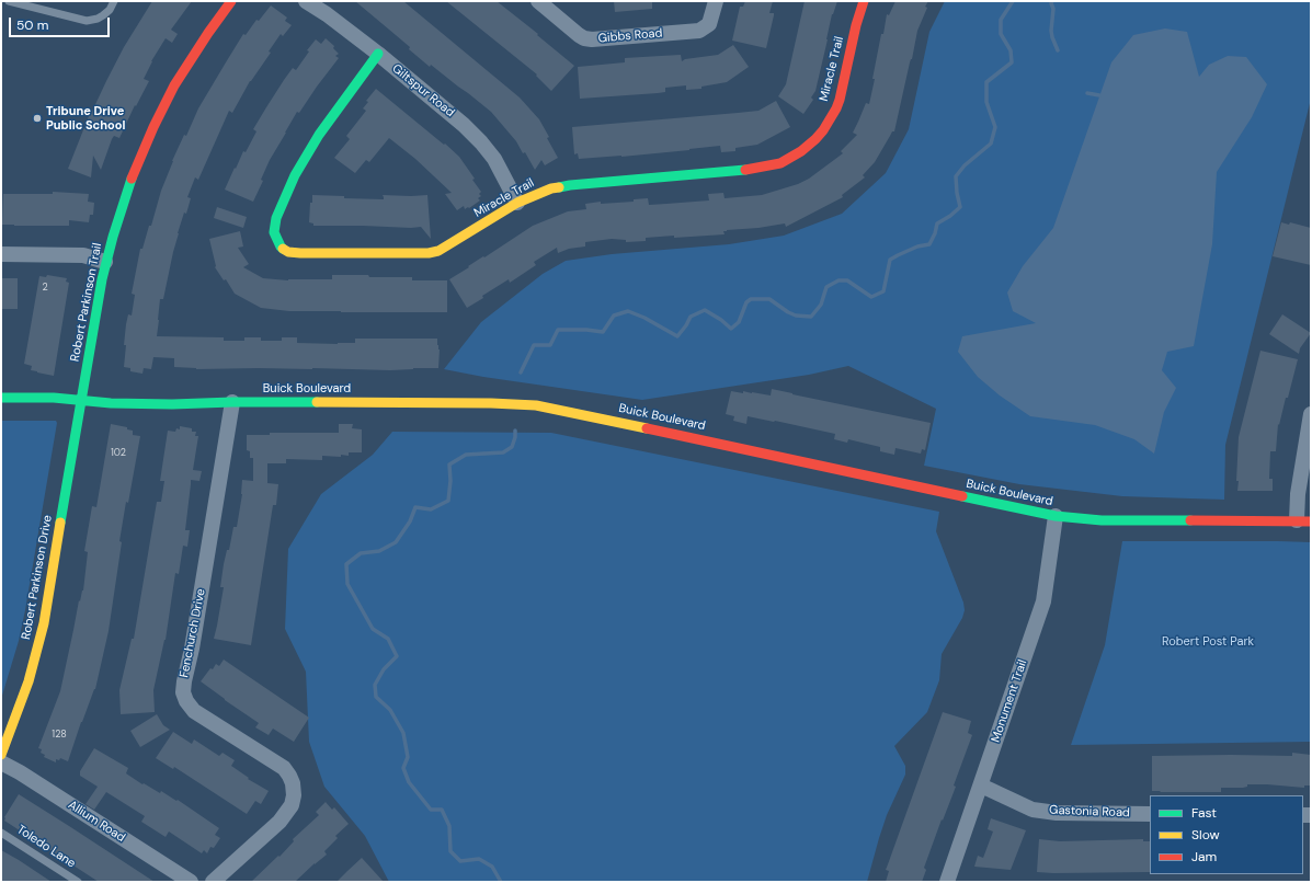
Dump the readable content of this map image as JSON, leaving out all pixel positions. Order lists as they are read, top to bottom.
{
  "streets": {
    "street": [
      "Gibbs Road",
      "Miracle Trail",
      "Giltspur Road",
      "Robert Parkinson Trail",
      "Buick Boulevard",
      "Robert Parkinson Drive",
      "Fenchurch Drive",
      "Monument Trail",
      "Gastonia Road",
      "Allium Road"
    ],
    "lane": ["Toledo Lane"]
  },
  "crossings": [
    ["Miracle Trail", "Giltspur Road"],
    ["Robert Parkinson Trail", "Buick Boulevard"],
    ["Robert Parkinson Trail", "Robert Parkinson Drive"],
    ["Buick Boulevard", "Robert Parkinson Drive"],
    ["Buick Boulevard", "Fenchurch Drive"],
    ["Buick Boulevard", "Monument Trail"],
    ["Monument Trail", "Gastonia Road"]
  ],
  "parks": ["Robert Post Park"],
  "places": ["Tribune Drive Public School"],
  "house_numbers": ["2", "102", "128"],
  "legend": ["Fast", "Slow", "Jam"],
  "scale_bar": "50 m"
}
